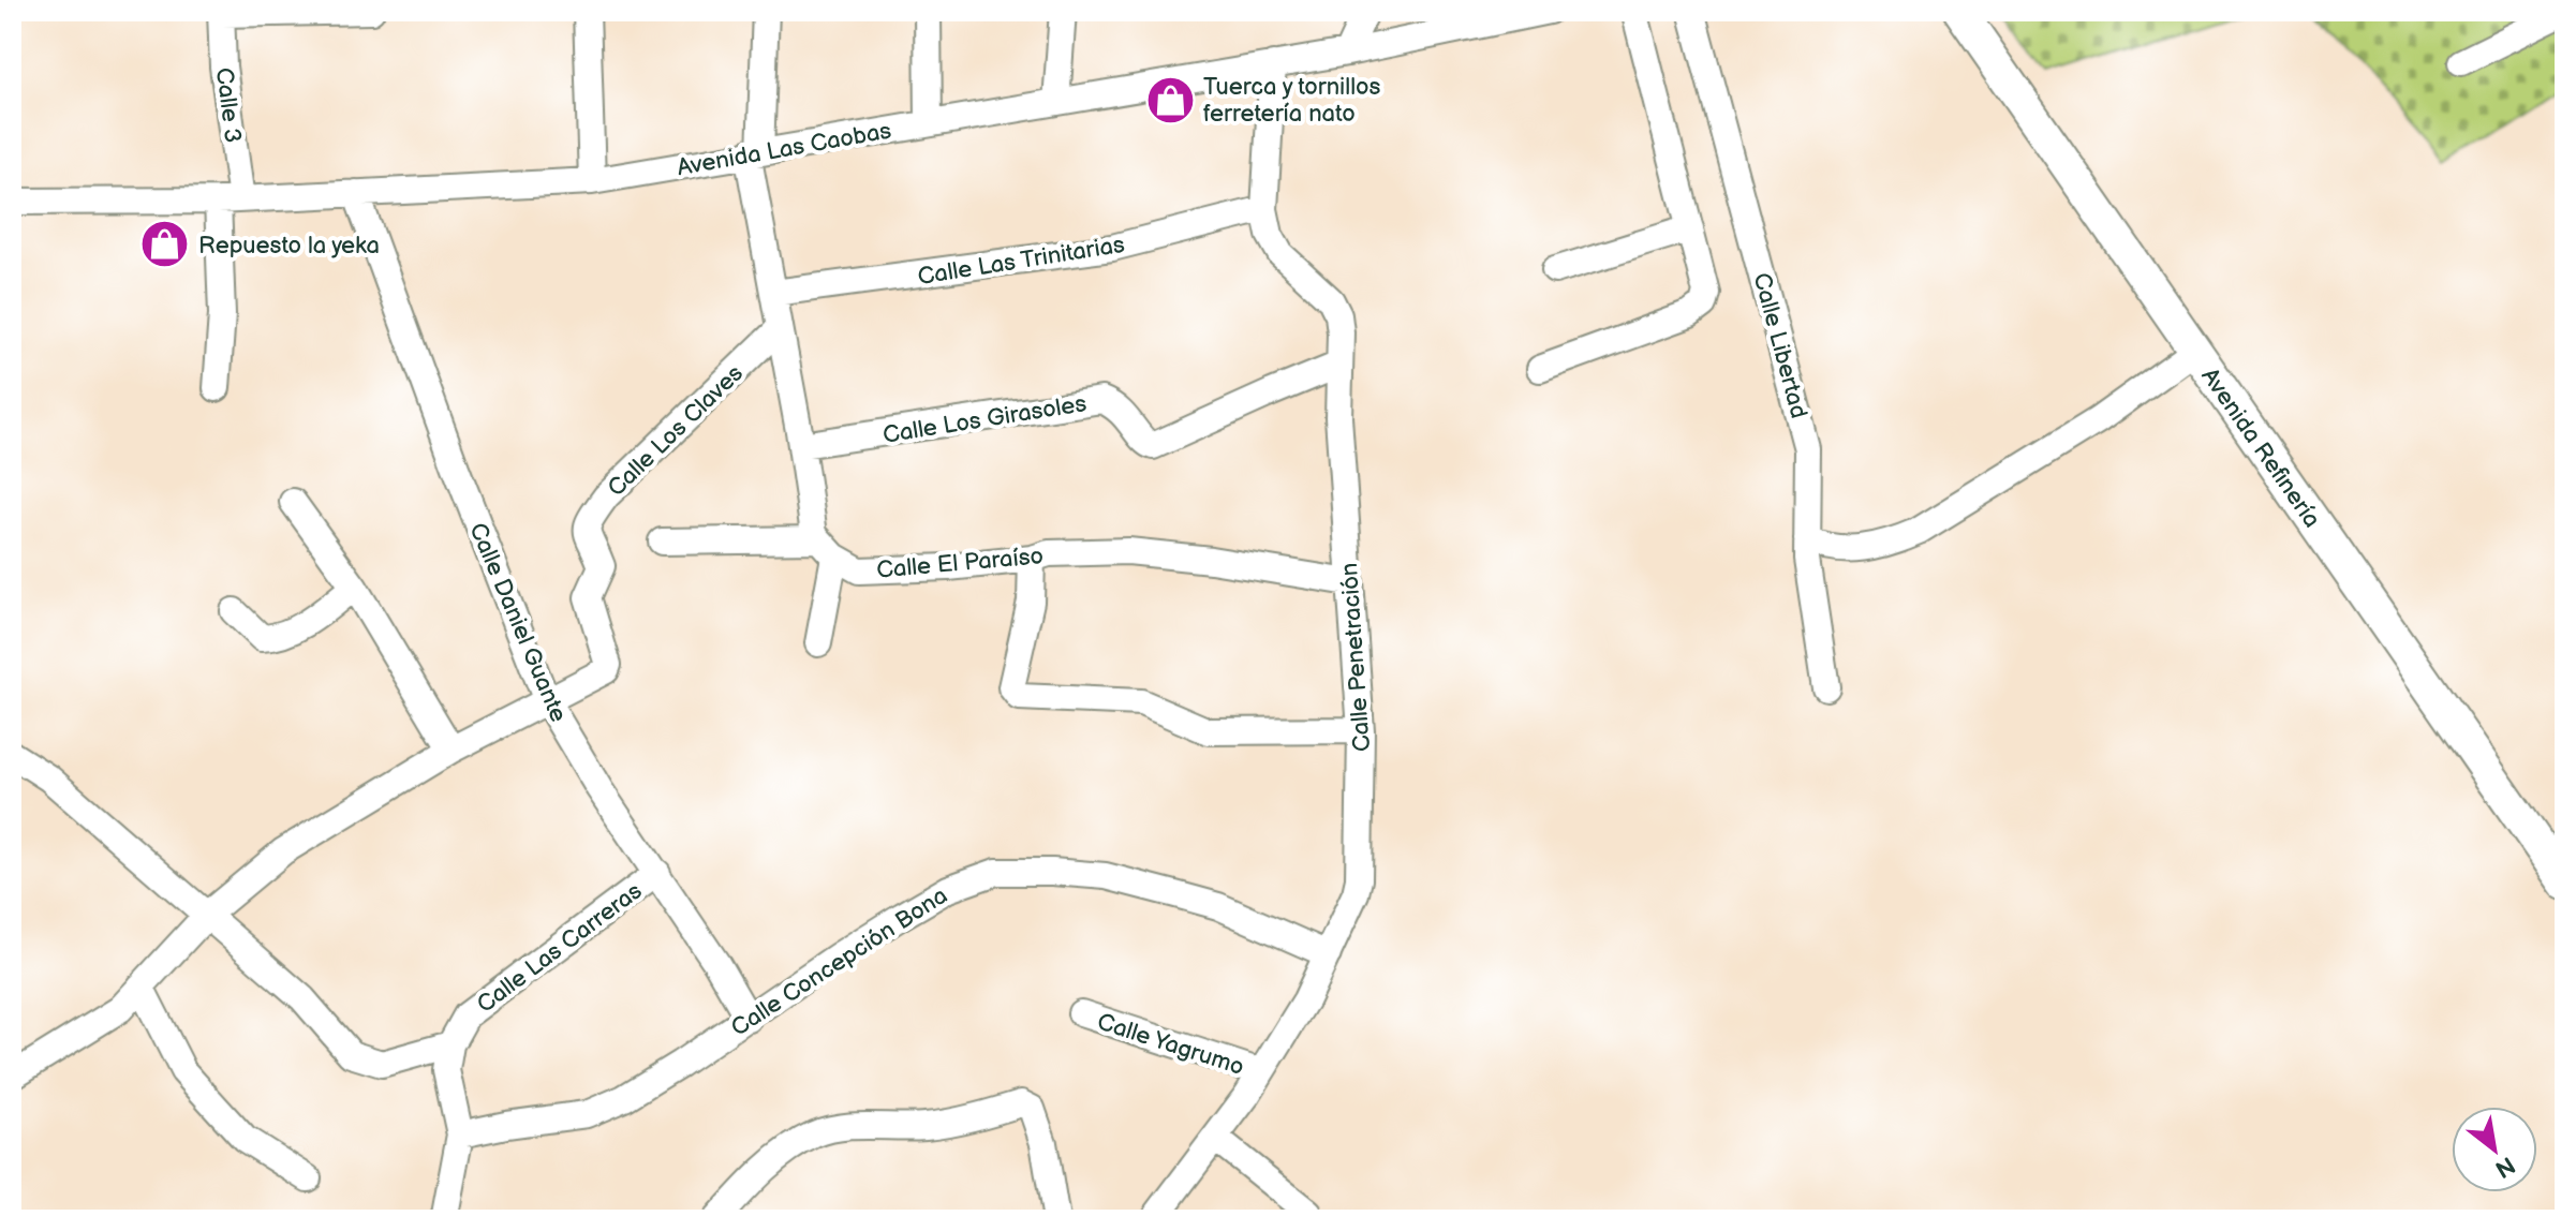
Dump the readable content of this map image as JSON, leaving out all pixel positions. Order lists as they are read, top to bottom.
{
  "streets": {
    "main road": ["Avenida Refinería"],
    "street": [
      "Calle 3",
      "Avenida Las Caobas",
      "Calle Las Trinitarias",
      "Calle Libertad",
      "Calle Los Girasoles",
      "Calle Los Claves",
      "Calle El Paraíso",
      "Calle Daniel Guante",
      "Calle Penetración",
      "Calle Las Carreras",
      "Calle Concepción Bona",
      "Calle Yagrumo"
    ]
  },
  "crossings": [
    ["Calle 3", "Avenida Las Caobas"],
    ["Avenida Las Caobas", "Calle Daniel Guante"],
    ["Avenida Las Caobas", "Calle Penetración"],
    ["Calle Las Trinitarias", "Calle Penetración"],
    ["Calle Los Girasoles", "Calle Penetración"],
    ["Calle Los Claves", "Calle Daniel Guante"],
    ["Calle El Paraíso", "Calle Penetración"],
    ["Calle Daniel Guante", "Calle Las Carreras"],
    ["Calle Daniel Guante", "Calle Concepción Bona"],
    ["Calle Penetración", "Calle Concepción Bona"],
    ["Calle Penetración", "Calle Yagrumo"]
  ],
  "places": {
    "shop": ["Tuerca y tornillos ferretería nato", "Repuesto la yeka"]
  },
  "north": "bottom right"
}
